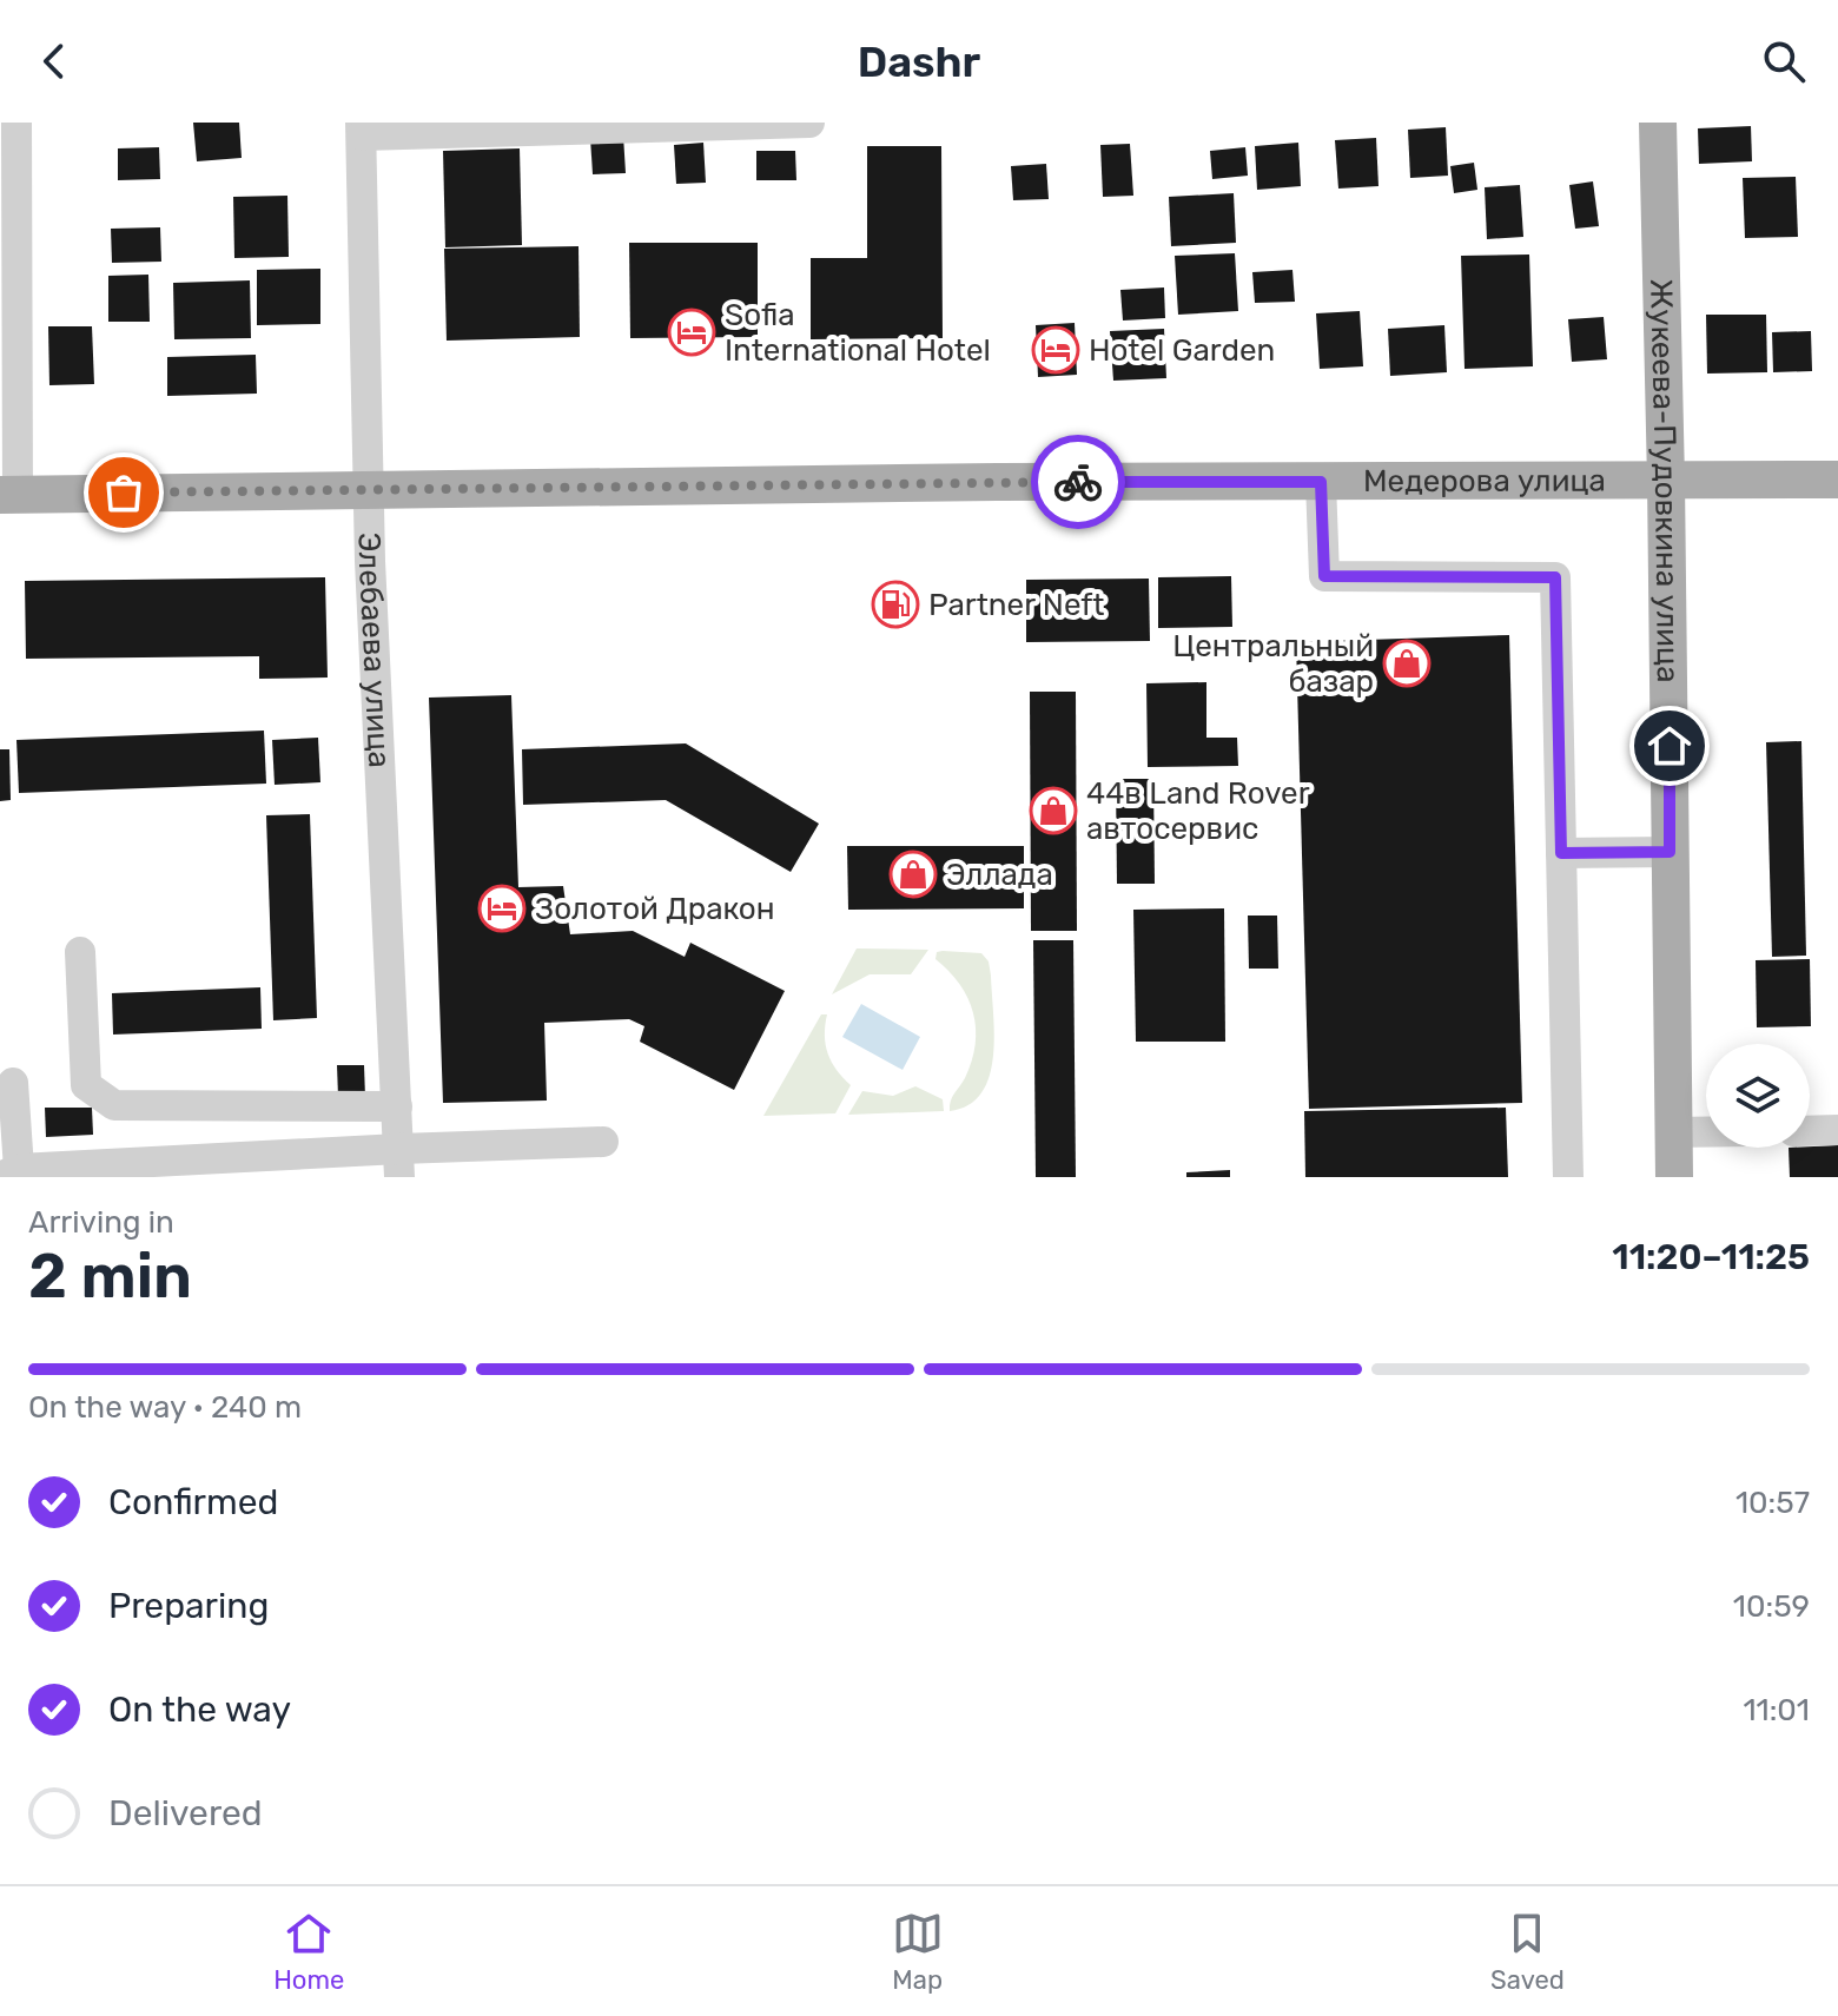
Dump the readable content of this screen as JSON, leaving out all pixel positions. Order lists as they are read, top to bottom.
{
  "streets": {
    "main road": ["Жукеева-Пудовкина улица", "Медерова улица"],
    "street": ["Элебаева улица"]
  },
  "crossings": [
    ["Жукеева-Пудовкина улица", "Медерова улица"],
    ["Медерова улица", "Элебаева улица"]
  ],
  "places": {
    "hotel": ["Sofia International Hotel", "Hotel Garden", "Золотой Дракон"],
    "fuel station": ["Partner Neft"],
    "shop": ["Центральный базар", "44в Land Rover автосервис", "Эллада"]
  },
  "page": {
    "header": "Dashr",
    "heading": ["2 min", "Arriving in", "11:20–11:25"],
    "bar": "On the way · 240 m",
    "list": [
      ["Confirmed", "10:57"],
      ["Preparing", "10:59"],
      ["On the way", "11:01"],
      "Delivered"
    ],
    "tabs": ["Home", "Map", "Saved"]
  }
}
